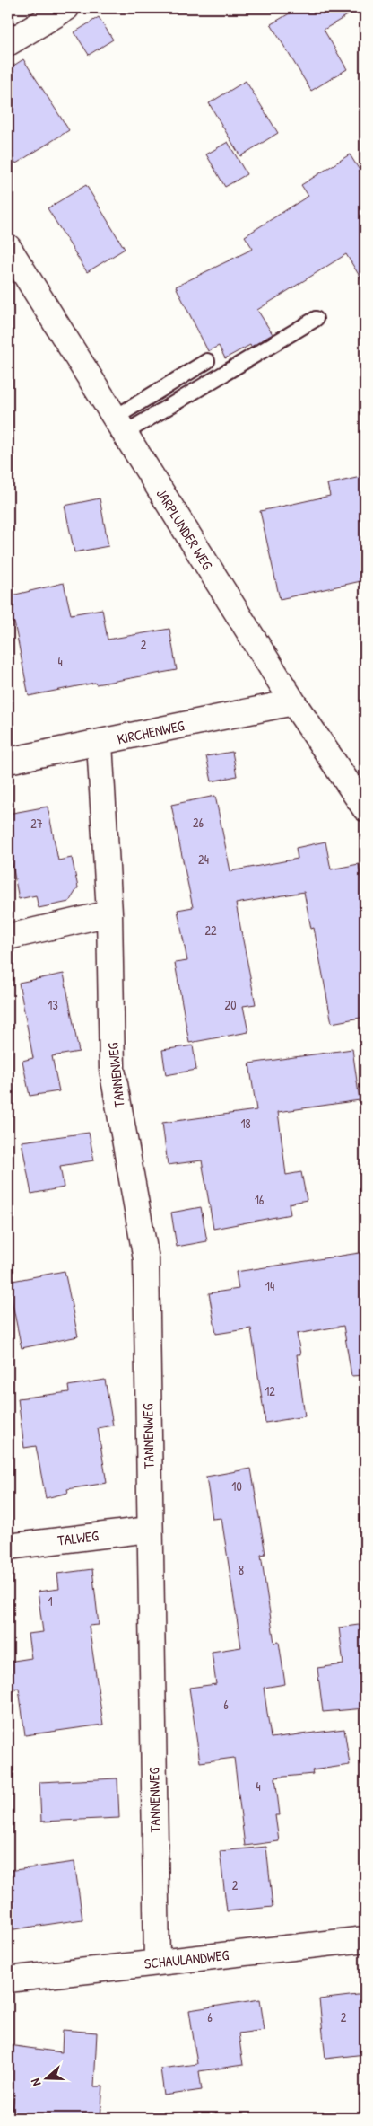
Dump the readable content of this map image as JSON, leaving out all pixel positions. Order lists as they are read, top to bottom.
{
  "streets": {
    "street": [
      "JARPLUNDER WEG",
      "KIRCHENWEG",
      "TANNENWEG",
      "TALWEG",
      "SCHAULANDWEG"
    ]
  },
  "crossings": [
    ["JARPLUNDER WEG", "KIRCHENWEG"],
    ["KIRCHENWEG", "TANNENWEG"],
    ["TANNENWEG", "TALWEG"],
    ["TANNENWEG", "SCHAULANDWEG"]
  ],
  "house_numbers": [
    "2",
    "4",
    "26",
    "27",
    "24",
    "22",
    "13",
    "20",
    "18",
    "16",
    "14",
    "12",
    "10",
    "8",
    "1",
    "6",
    "4",
    "2",
    "6",
    "2"
  ],
  "north": "left"
}
